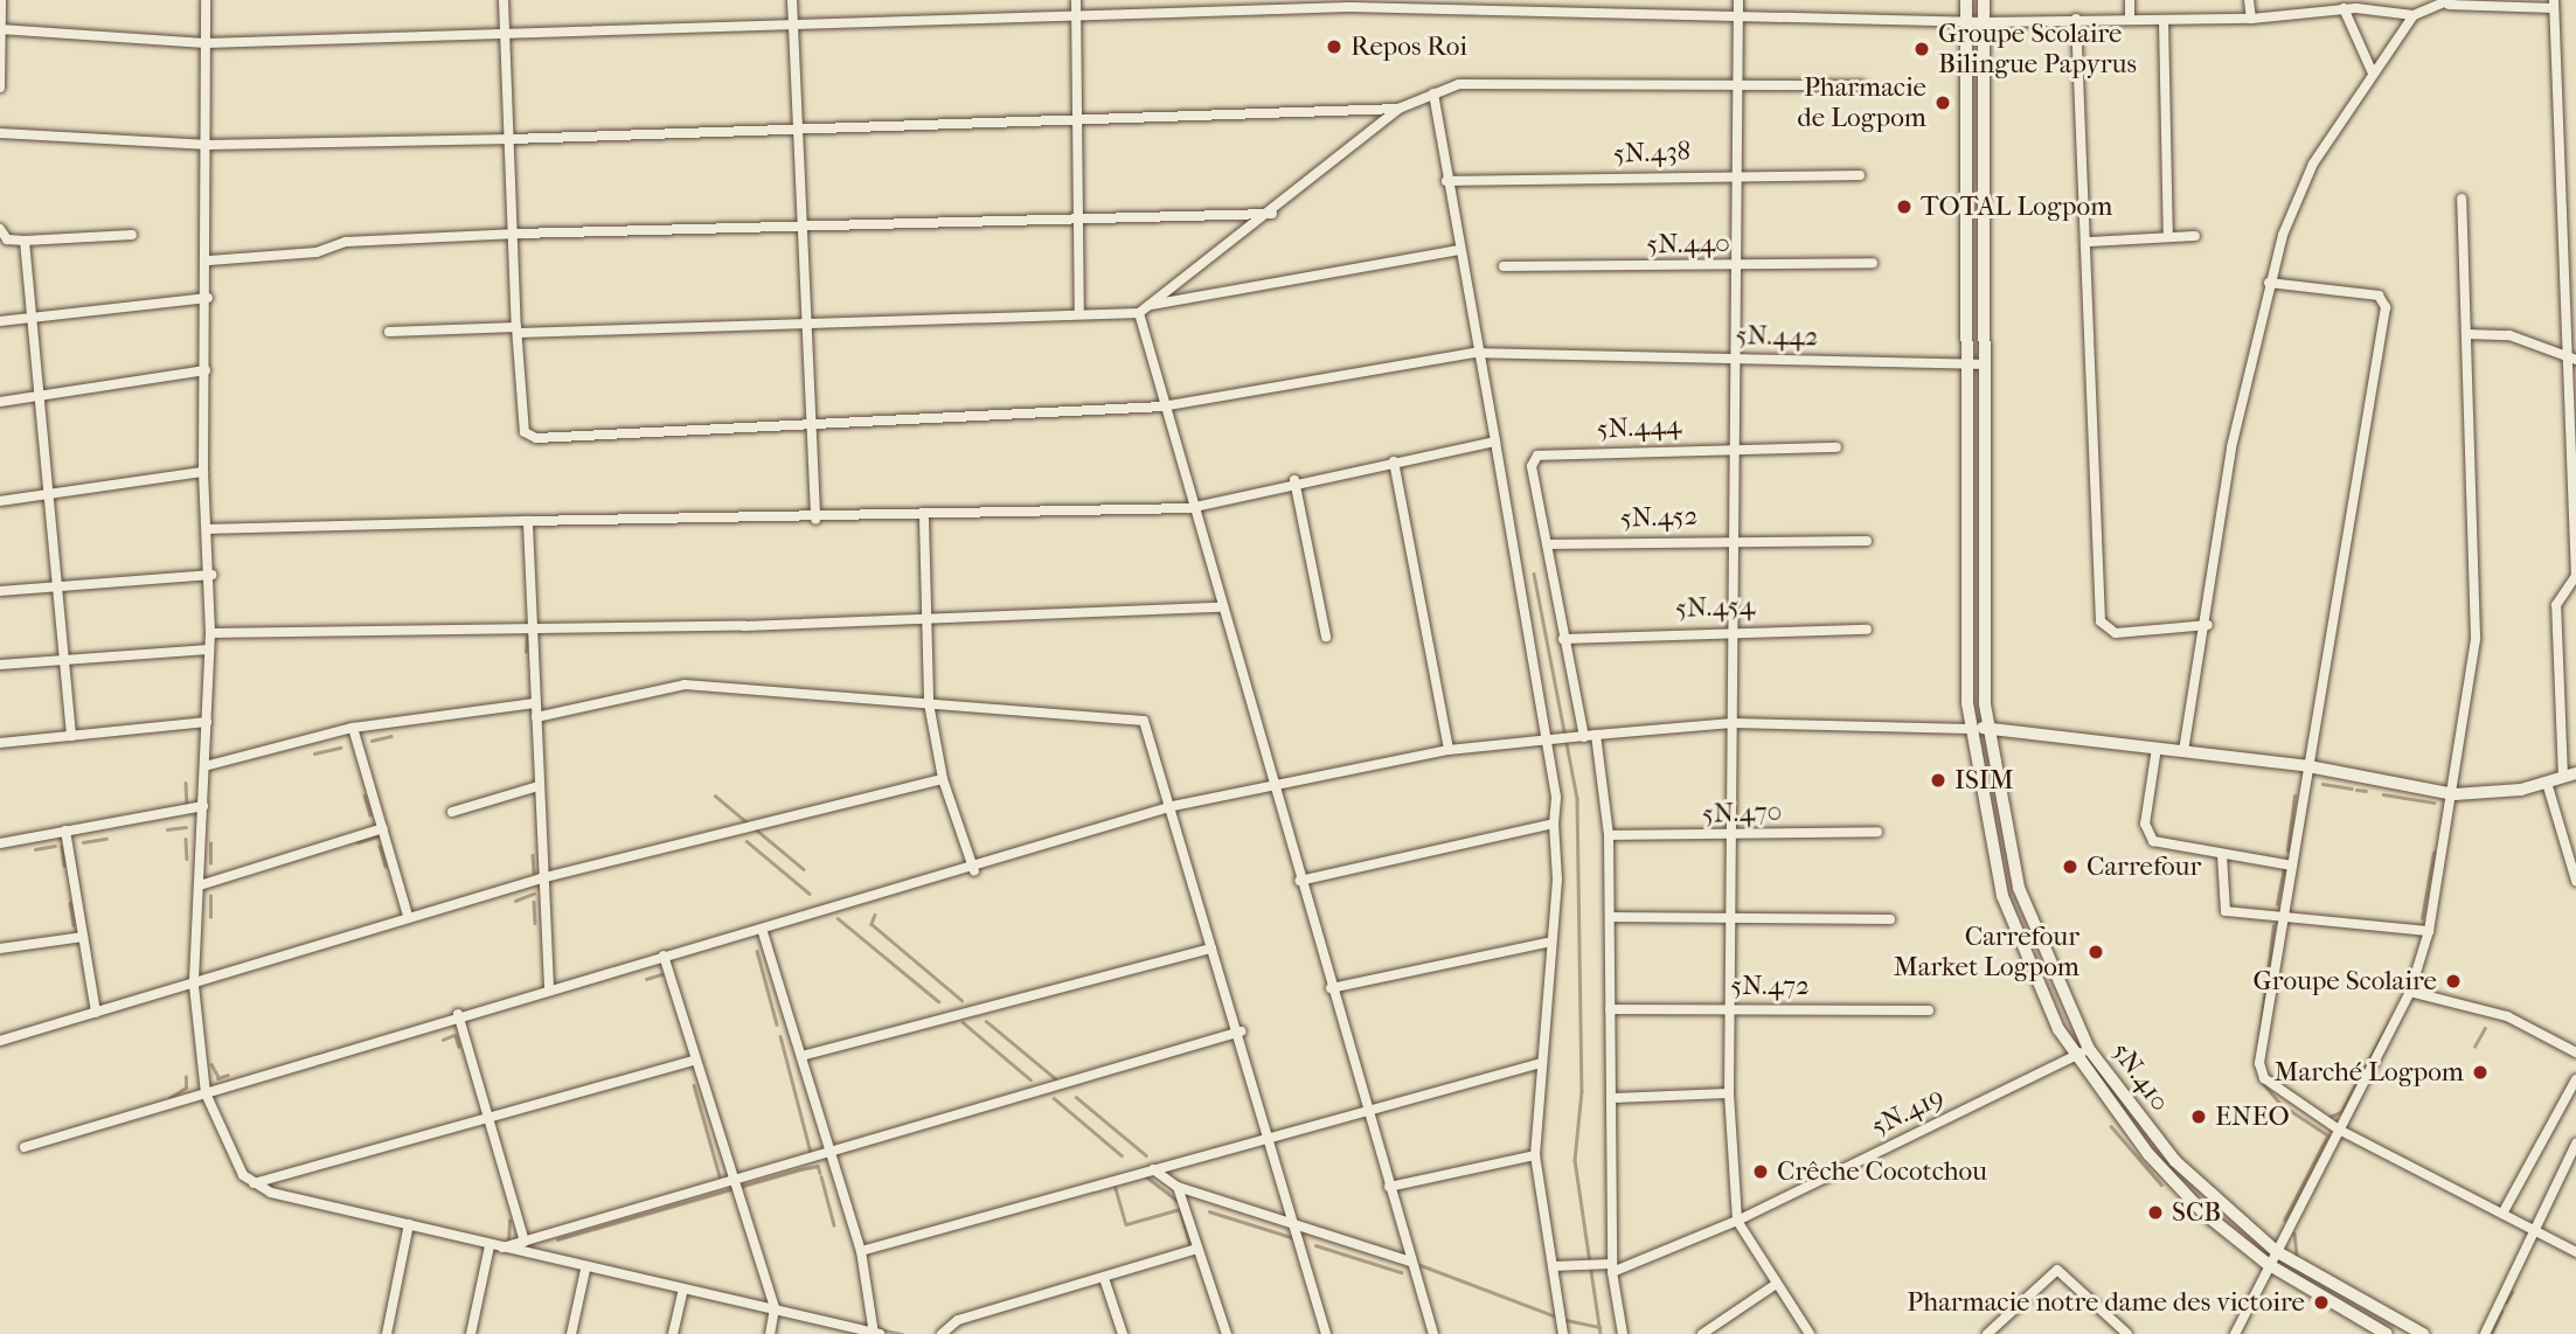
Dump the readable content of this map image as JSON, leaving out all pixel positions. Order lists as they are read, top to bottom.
{
  "streets": {
    "main road": ["5N.410"],
    "street": [
      "5N.438",
      "5N.440",
      "5N.442",
      "5N.444",
      "5N.452",
      "5N.454",
      "5N.470",
      "5N.472",
      "5N.419"
    ]
  },
  "crossings": [
    ["5N.442", "5N.410"],
    ["5N.444", "5N.452"],
    ["5N.410", "5N.419"]
  ],
  "places": [
    "Repos Roi",
    "Groupe Scolaire Bilingue Papyrus",
    "Pharmacie de Logpom",
    "TOTAL Logpom",
    "ISIM",
    "Carrefour",
    "Carrefour Market Logpom",
    "Groupe Scolaire",
    "Marché Logpom",
    "ENEO",
    "Crêche Cocotchou",
    "SCB",
    "Pharmacie notre dame des victoire"
  ]
}
